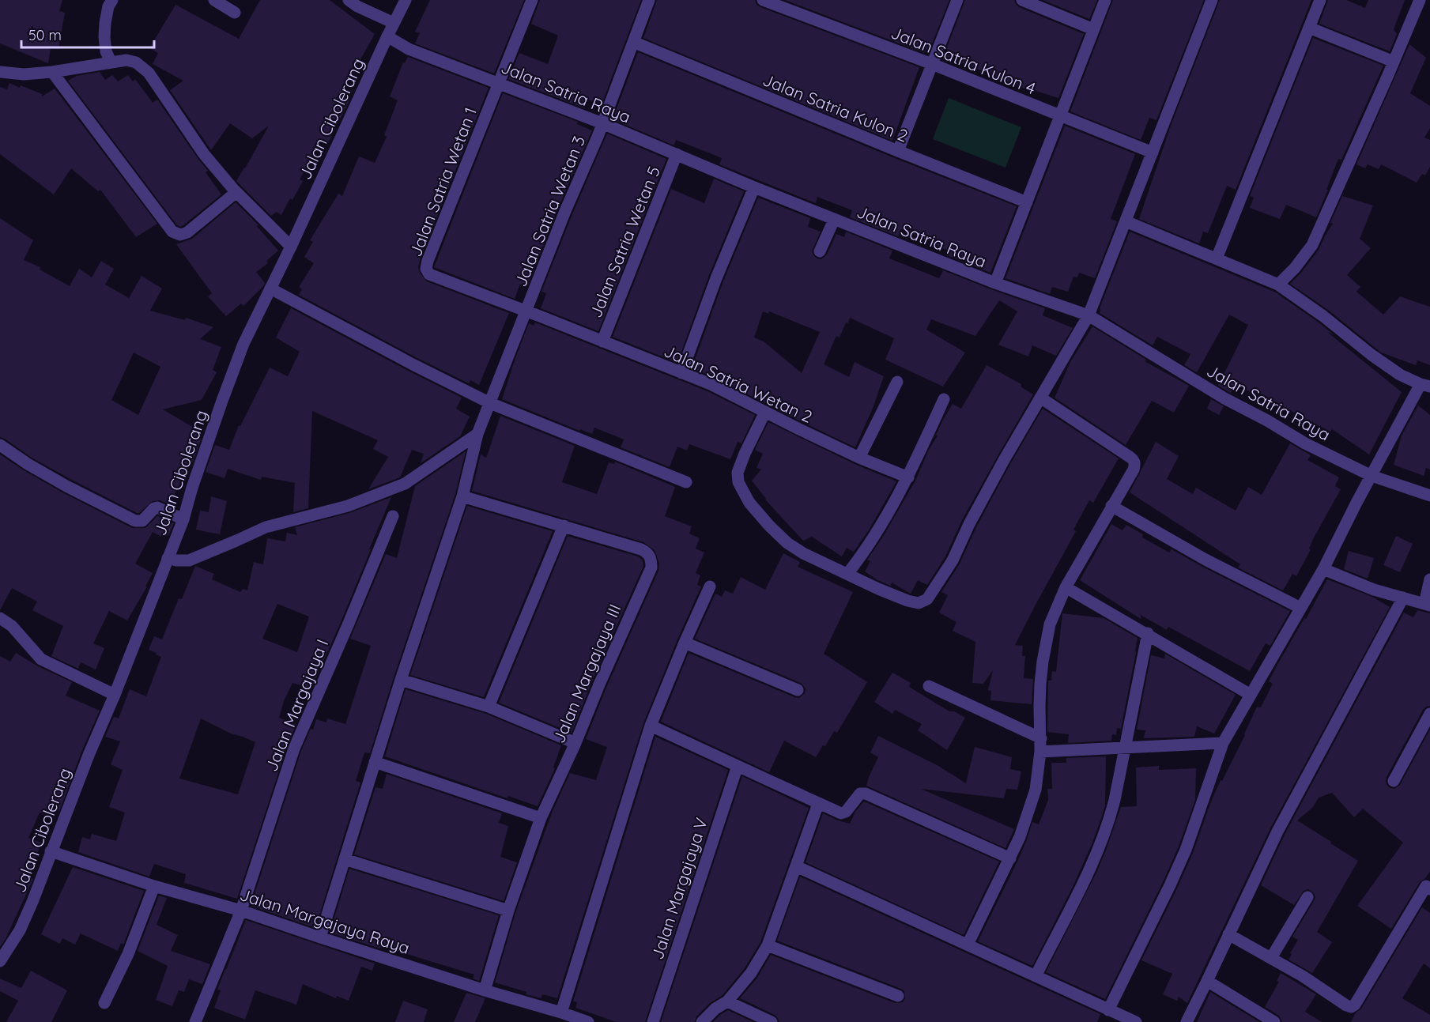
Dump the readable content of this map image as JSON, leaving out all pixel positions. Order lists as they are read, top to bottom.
{
  "streets": {
    "street": [
      "Jalan Satria Kulon 4",
      "Jalan Satria Raya",
      "Jalan Satria Kulon 2",
      "Jalan Cibolerang",
      "Jalan Satria Wetan 1",
      "Jalan Satria Wetan 3",
      "Jalan Satria Wetan 5",
      "Jalan Satria Wetan 2",
      "Jalan Margajaya III",
      "Jalan Margajaya I",
      "Jalan Margajaya V",
      "Jalan Margajaya Raya"
    ]
  },
  "crossings": [
    ["Jalan Satria Raya", "Jalan Cibolerang"],
    ["Jalan Satria Raya", "Jalan Satria Wetan 1"],
    ["Jalan Satria Raya", "Jalan Satria Wetan 3"],
    ["Jalan Satria Raya", "Jalan Satria Wetan 5"],
    ["Jalan Satria Kulon 2", "Jalan Satria Wetan 3"],
    ["Jalan Cibolerang", "Jalan Margajaya Raya"],
    ["Jalan Satria Wetan 1", "Jalan Satria Wetan 3"],
    ["Jalan Satria Wetan 1", "Jalan Satria Wetan 2"],
    ["Jalan Satria Wetan 3", "Jalan Satria Wetan 2"],
    ["Jalan Satria Wetan 3", "Jalan Margajaya III"],
    ["Jalan Satria Wetan 3", "Jalan Margajaya Raya"],
    ["Jalan Satria Wetan 5", "Jalan Satria Wetan 2"],
    ["Jalan Margajaya III", "Jalan Margajaya Raya"],
    ["Jalan Margajaya I", "Jalan Margajaya Raya"]
  ],
  "scale_bar": "50 m"
}
